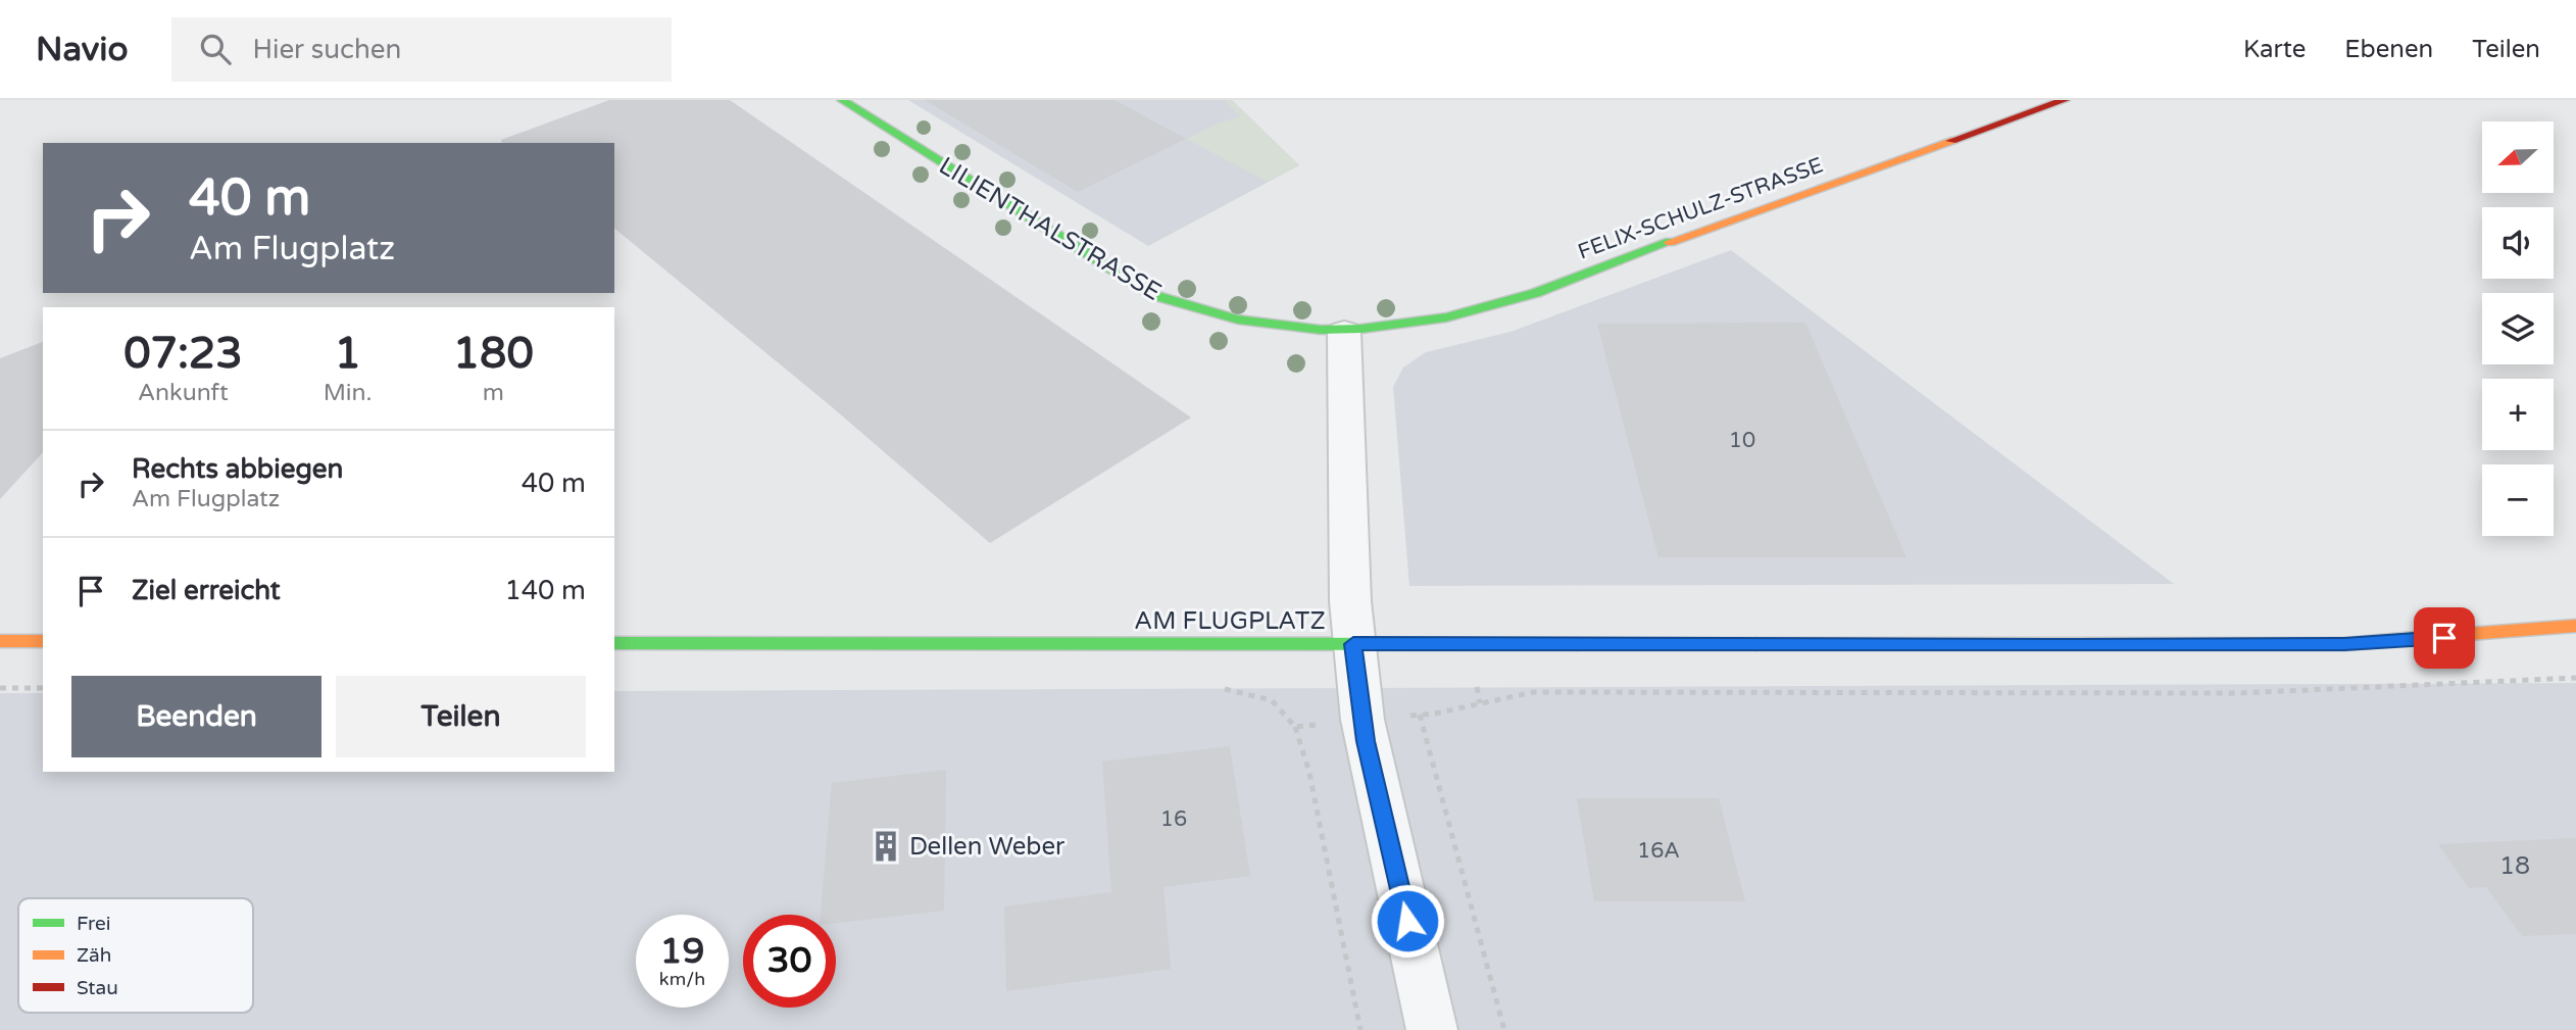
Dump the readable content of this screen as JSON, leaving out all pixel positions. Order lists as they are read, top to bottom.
{
  "streets": {
    "street": ["FELIX-SCHULZ-STRASSE", "LILIENTHALSTRASSE", "AM FLUGPLATZ"]
  },
  "crossings": [
    ["FELIX-SCHULZ-STRASSE", "LILIENTHALSTRASSE"]
  ],
  "places": {
    "building": ["Dellen Weber"]
  },
  "house_numbers": [
    "10",
    "16",
    "16A",
    "18"
  ],
  "legend": ["Frei", "Zäh", "Stau"],
  "north": "left",
  "page": {
    "header": "Navio",
    "search": "Hier suchen",
    "nav": ["Karte", "Ebenen", "Teilen"],
    "map_buttons": ["+", "−"],
    "turn": ["40 m", "Am Flugplatz"],
    "eta": [
      "07:23",
      "Ankunft",
      "1",
      "Min.",
      "180",
      "m"
    ],
    "list": [
      {
        "name": "Rechts abbiegen",
        "note": "Am Flugplatz",
        "value": "40 m"
      },
      {
        "name": "Ziel erreicht",
        "value": "140 m"
      }
    ],
    "buttons": ["Beenden", "Teilen"],
    "speed": "19 km/h",
    "limit": "30"
  }
}
